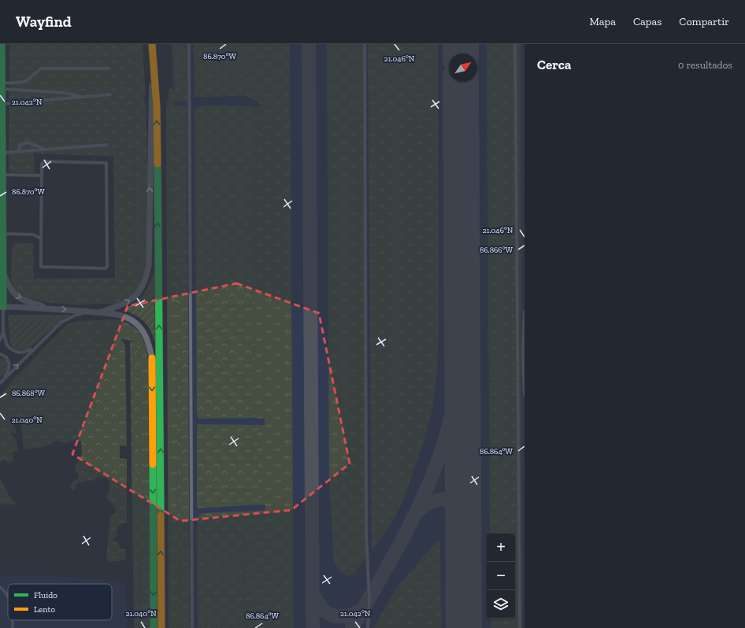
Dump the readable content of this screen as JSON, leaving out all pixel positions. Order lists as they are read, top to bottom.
{
  "legend": ["Fluido", "Lento"],
  "north": "top right",
  "page": {
    "header": "Wayfind",
    "nav": ["Mapa", "Capas", "Compartir"],
    "heading": ["Cerca", "0 resultados"],
    "map_buttons": ["+", "−"]
  },
  "coordinates": [
    "86.870°W",
    "21.046°N",
    "21.042°N",
    "86.866°W",
    "86.868°W",
    "21.040°N",
    "86.864°W"
  ]
}
